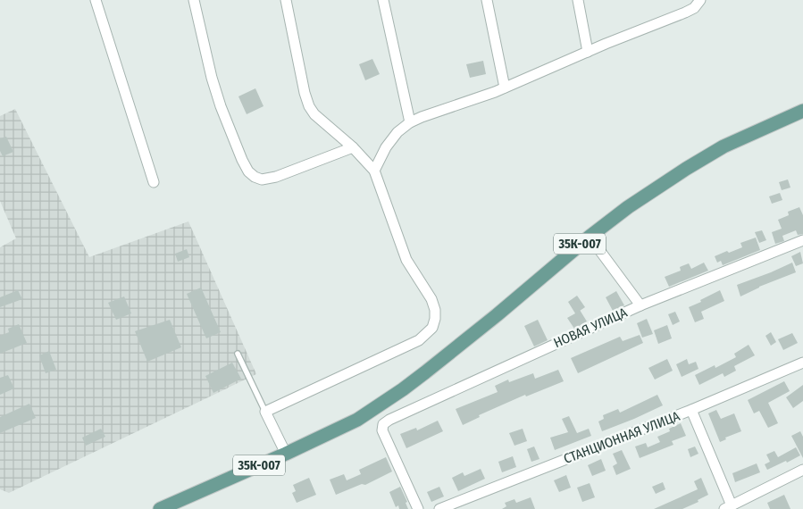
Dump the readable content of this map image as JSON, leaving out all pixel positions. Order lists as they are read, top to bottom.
{
  "streets": {
    "main road": ["35К-007"],
    "street": ["НОВАЯ УЛИЦА", "СТАНЦИОННАЯ УЛИЦА"]
  }
}
